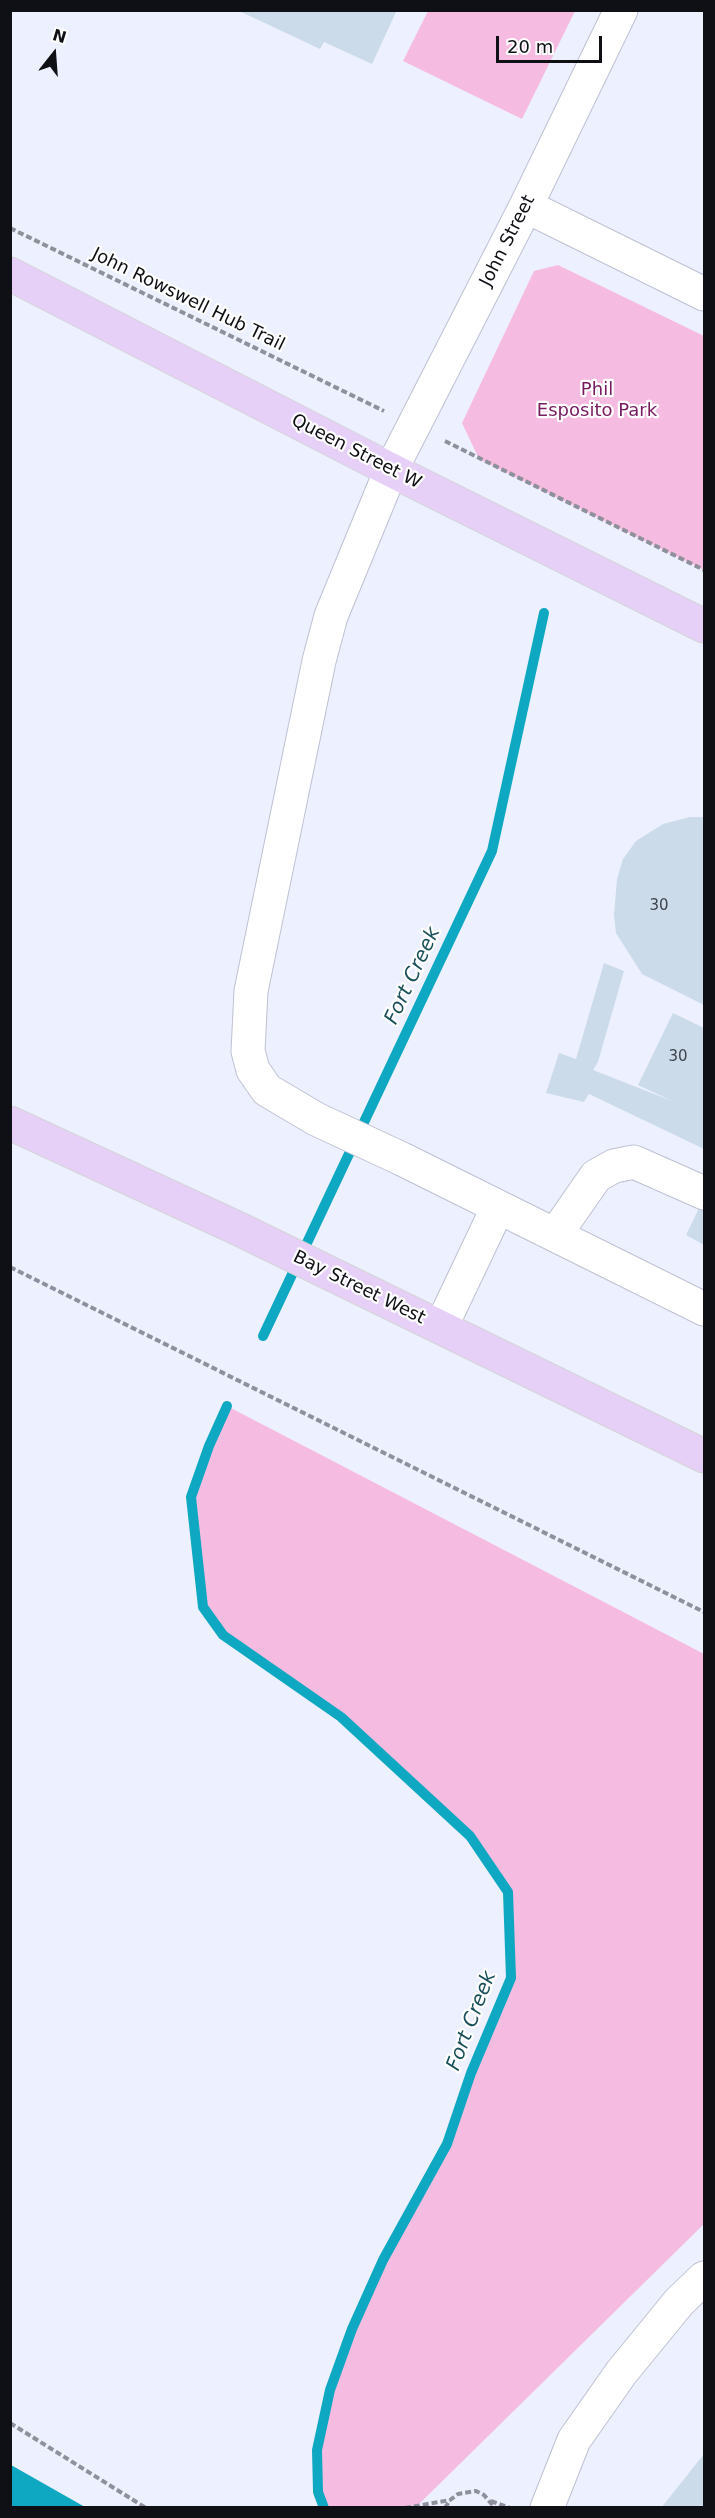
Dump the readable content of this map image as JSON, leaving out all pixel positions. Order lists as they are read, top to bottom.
{
  "streets": {
    "main road": ["Queen Street W", "Bay Street West"],
    "street": ["John Street"],
    "path": ["John Rowswell Hub Trail"]
  },
  "crossings": [
    ["John Street", "Queen Street W"]
  ],
  "water": ["Fort Creek"],
  "parks": ["Phil Esposito Park"],
  "house_numbers": ["30", "30"],
  "scale_bar": "20 m",
  "north": "top"
}
